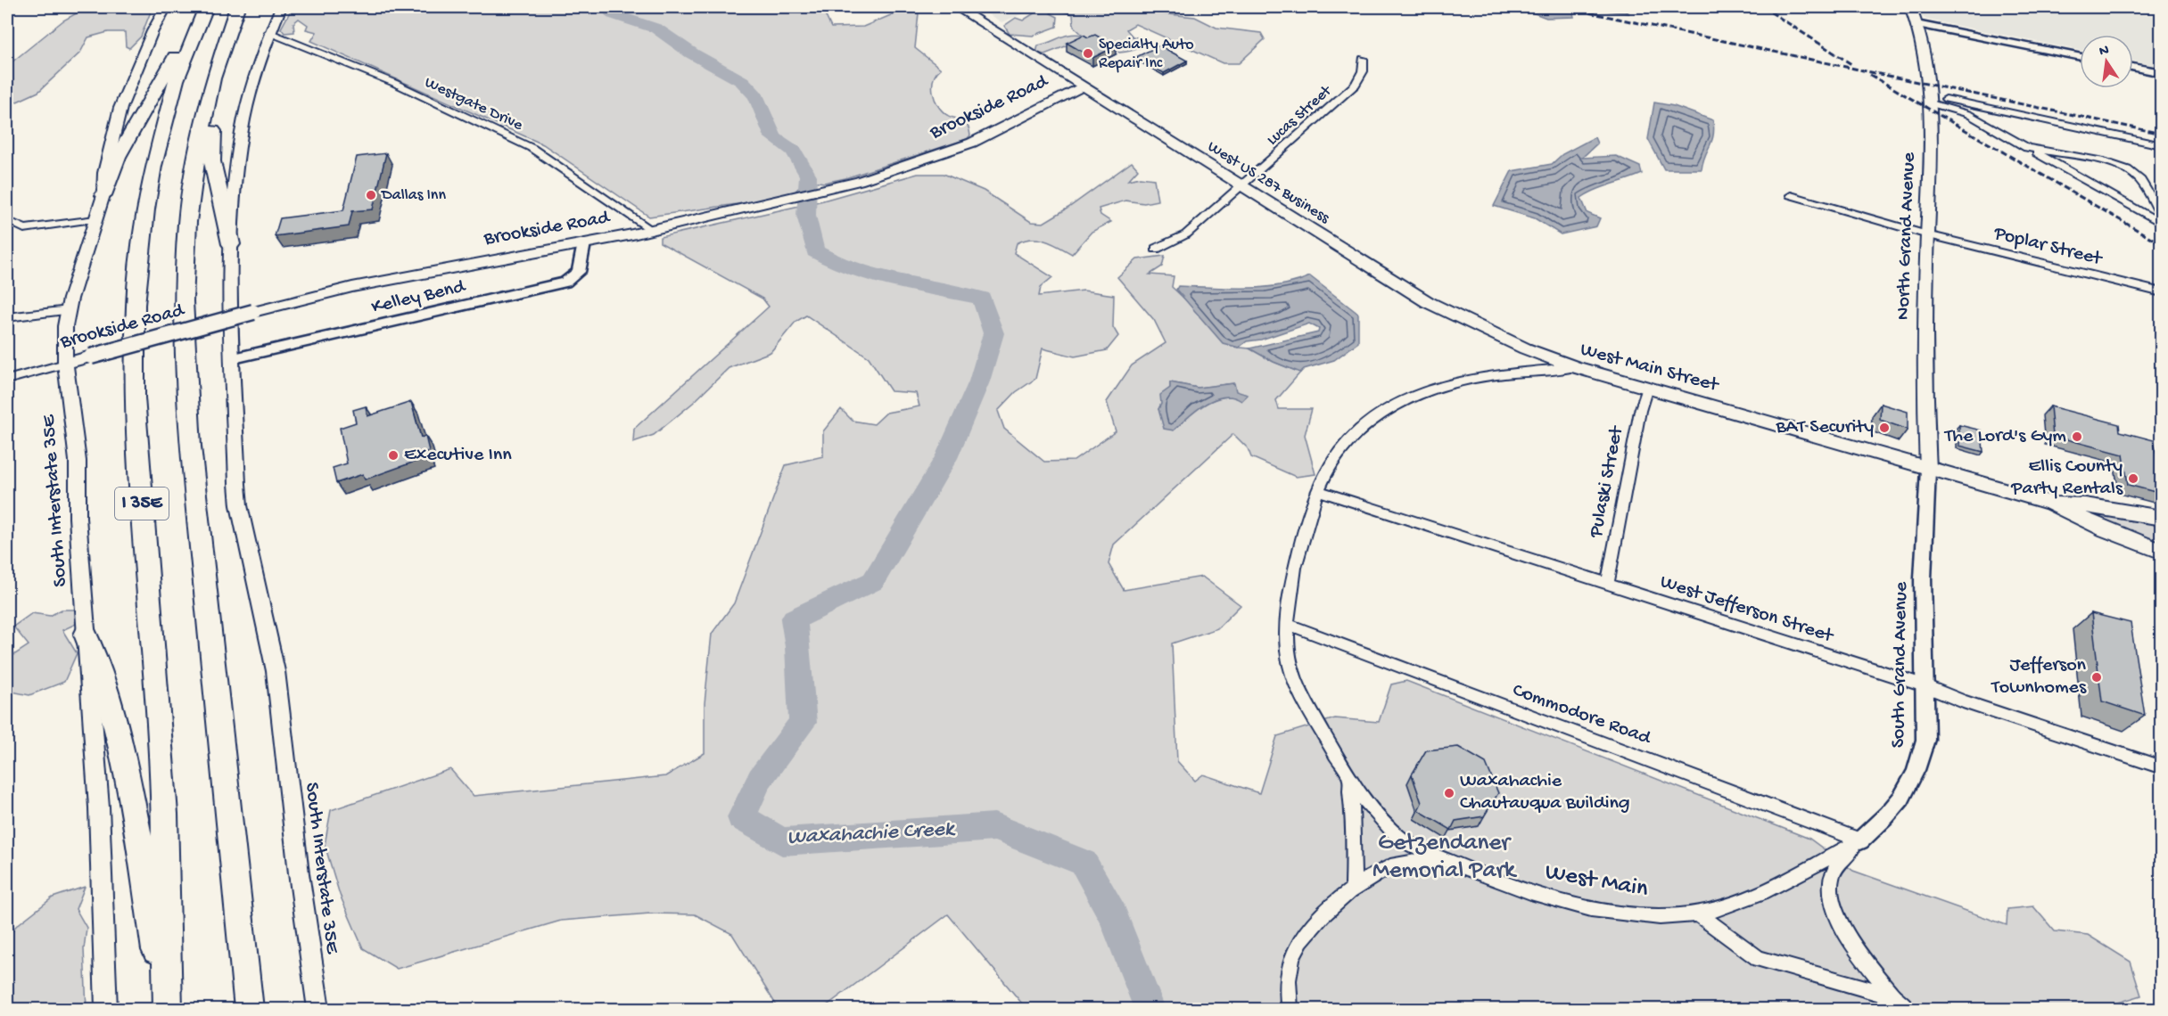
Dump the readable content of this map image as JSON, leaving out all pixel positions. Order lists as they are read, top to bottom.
{
  "streets": {
    "highway": ["I 35E"],
    "main road": [
      "Brookside Road",
      "West US 287 Business",
      "North Grand Avenue",
      "West Main Street",
      "South Interstate 35E"
    ],
    "street": [
      "Westgate Drive",
      "Lucas Street",
      "Poplar Street",
      "Kelley Bend",
      "Pulaski Street",
      "West Jefferson Street",
      "South Grand Avenue",
      "Commodore Road",
      "West Main"
    ]
  },
  "crossings": [
    ["Westgate Drive", "Brookside Road"],
    ["Westgate Drive", "South Interstate 35E"],
    ["Brookside Road", "West US 287 Business"],
    ["Brookside Road", "Kelley Bend"],
    ["Brookside Road", "South Interstate 35E"],
    ["Lucas Street", "West US 287 Business"],
    ["West US 287 Business", "West Main Street"],
    ["North Grand Avenue", "Poplar Street"],
    ["North Grand Avenue", "West Main Street"],
    ["North Grand Avenue", "South Grand Avenue"],
    ["Kelley Bend", "South Interstate 35E"],
    ["West Main Street", "Pulaski Street"],
    ["West Main Street", "West Jefferson Street"],
    ["West Main Street", "South Grand Avenue"],
    ["West Main Street", "Commodore Road"],
    ["West Main Street", "West Main"],
    ["Pulaski Street", "West Jefferson Street"],
    ["West Jefferson Street", "South Grand Avenue"],
    ["South Grand Avenue", "Commodore Road"],
    ["South Grand Avenue", "West Main"],
    ["Commodore Road", "West Main"]
  ],
  "water": ["Waxahachie Creek"],
  "parks": ["Getzendaner Memorial Park"],
  "places": [
    "Specialty Auto Repair Inc",
    "Dallas Inn",
    "BAT Security",
    "The Lord's Gym",
    "Executive Inn",
    "Ellis County Party Rentals",
    "Jefferson Townhomes",
    "Waxahachie Chautauqua Building"
  ],
  "north": "top"
}
